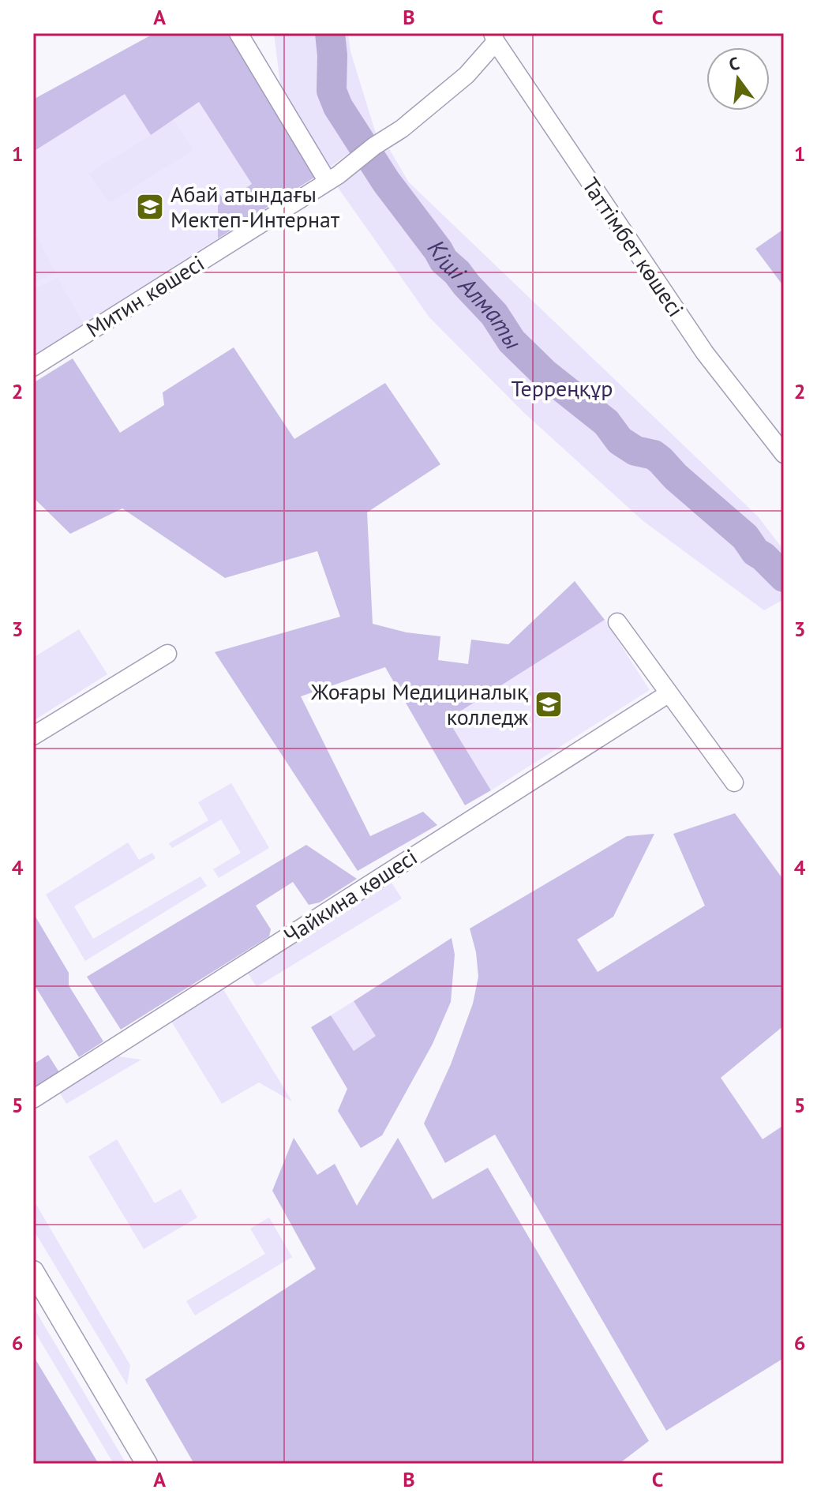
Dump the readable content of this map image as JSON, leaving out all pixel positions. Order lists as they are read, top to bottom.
{
  "streets": {
    "street": ["Таттімбет көшесі", "Митин көшесі", "Чайкина көшесі"]
  },
  "crossings": [
    ["Таттімбет көшесі", "Митин көшесі"]
  ],
  "water": ["Кіші Алматы"],
  "parks": ["Терреңқұр"],
  "places": {
    "school or university": ["Абай атындағы Мектеп-Интернат", "Жоғары Медициналық колледж"]
  },
  "north": "top",
  "grid": {
    "columns": ["A", "B", "C"],
    "rows": [
      "1",
      "2",
      "3",
      "4",
      "5",
      "6"
    ]
  }
}
